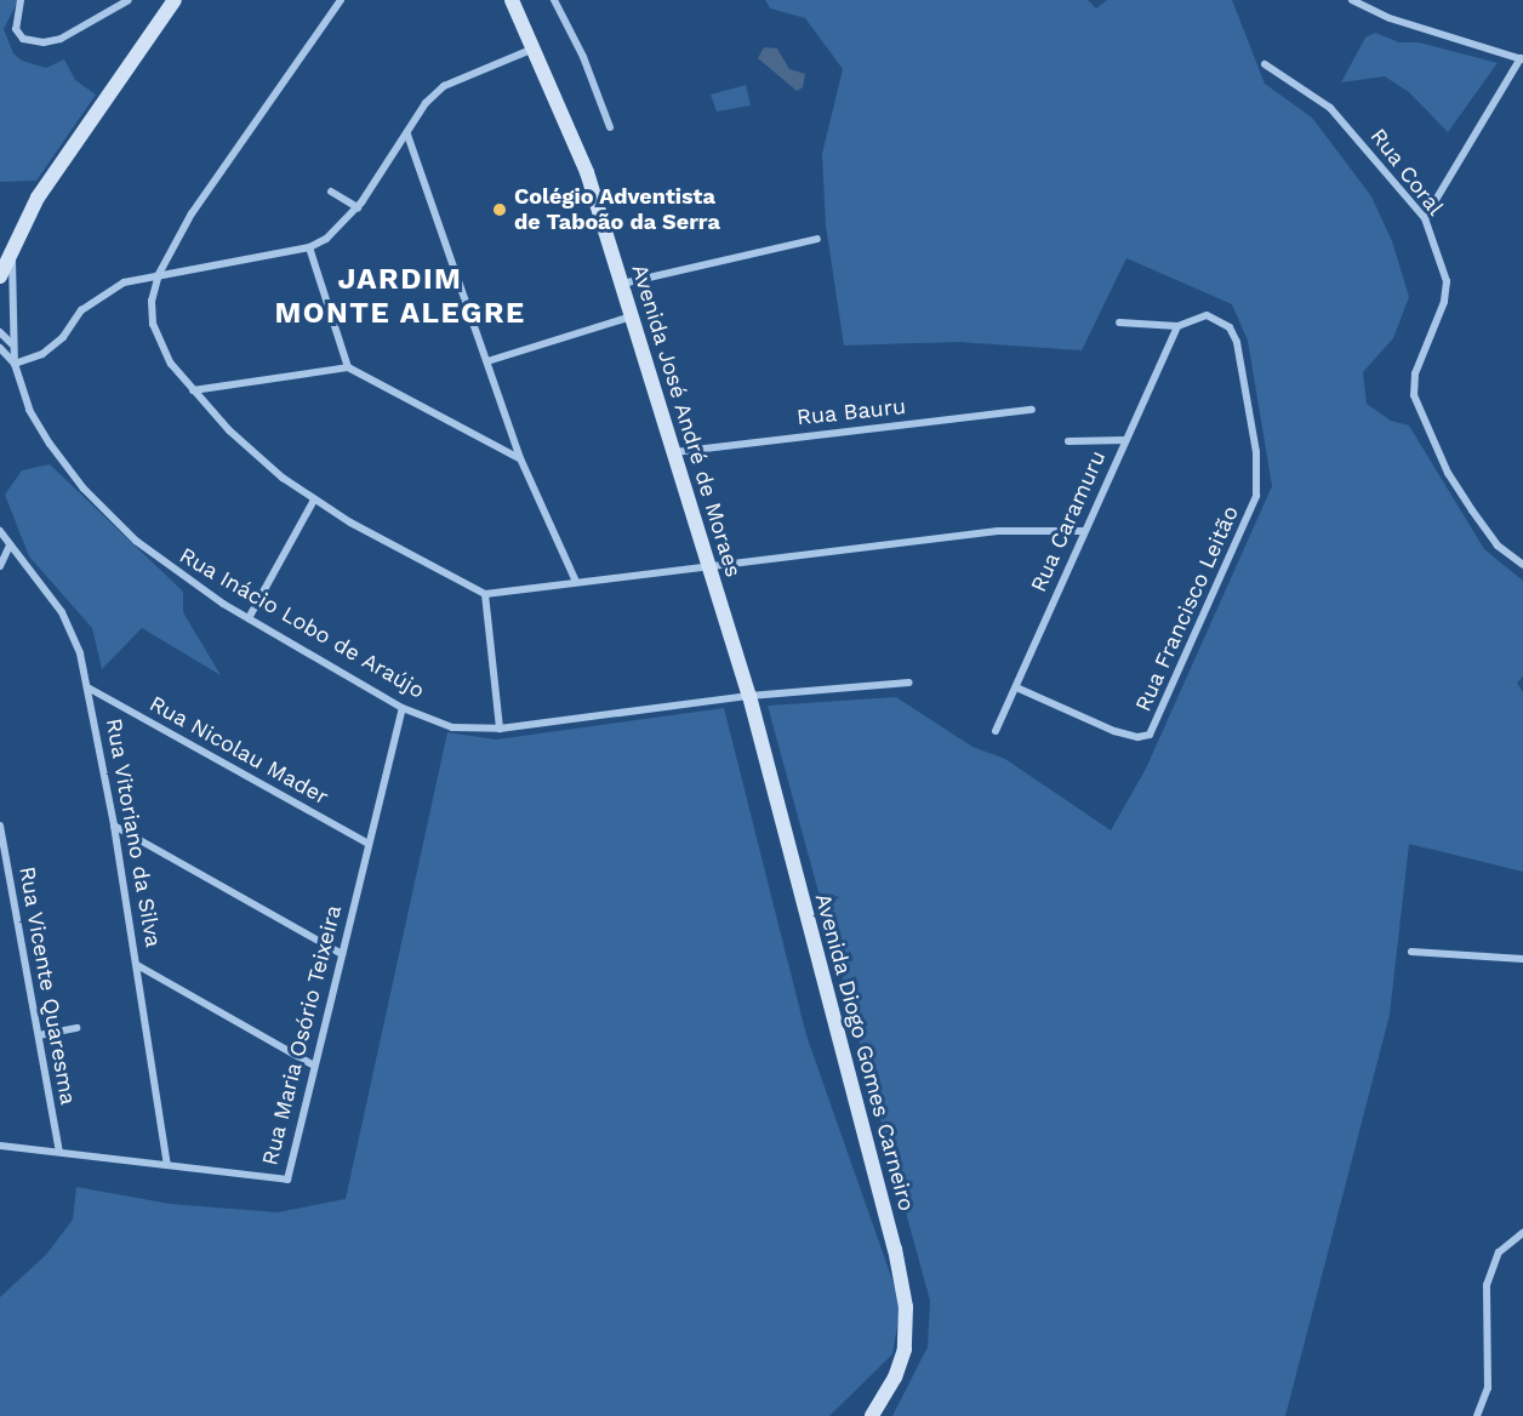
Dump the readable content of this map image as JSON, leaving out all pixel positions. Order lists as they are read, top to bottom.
{
  "streets": {
    "street": [
      "Rua Coral",
      "Rua Bauru",
      "Avenida José André de Moraes",
      "Rua Caramuru",
      "Rua Francisco Leitão",
      "Rua Inácio Lobo de Araújo",
      "Rua Nicolau Mader",
      "Rua Vitoriano da Silva",
      "Rua Vicente Quaresma",
      "Rua Maria Osório Teixeira",
      "Avenida Diogo Gomes Carneiro"
    ]
  },
  "crossings": [
    ["Rua Bauru", "Avenida José André de Moraes"],
    ["Avenida José André de Moraes", "Rua Inácio Lobo de Araújo"],
    ["Avenida José André de Moraes", "Avenida Diogo Gomes Carneiro"],
    ["Rua Caramuru", "Rua Francisco Leitão"],
    ["Rua Inácio Lobo de Araújo", "Rua Maria Osório Teixeira"],
    ["Rua Inácio Lobo de Araújo", "Avenida Diogo Gomes Carneiro"],
    ["Rua Nicolau Mader", "Rua Vitoriano da Silva"],
    ["Rua Nicolau Mader", "Rua Maria Osório Teixeira"],
    ["Rua Vitoriano da Silva", "Rua Maria Osório Teixeira"],
    ["Rua Vicente Quaresma", "Rua Maria Osório Teixeira"]
  ],
  "districts": ["JARDIM MONTE ALEGRE"],
  "places": ["Colégio Adventista de Taboão da Serra"]
}
